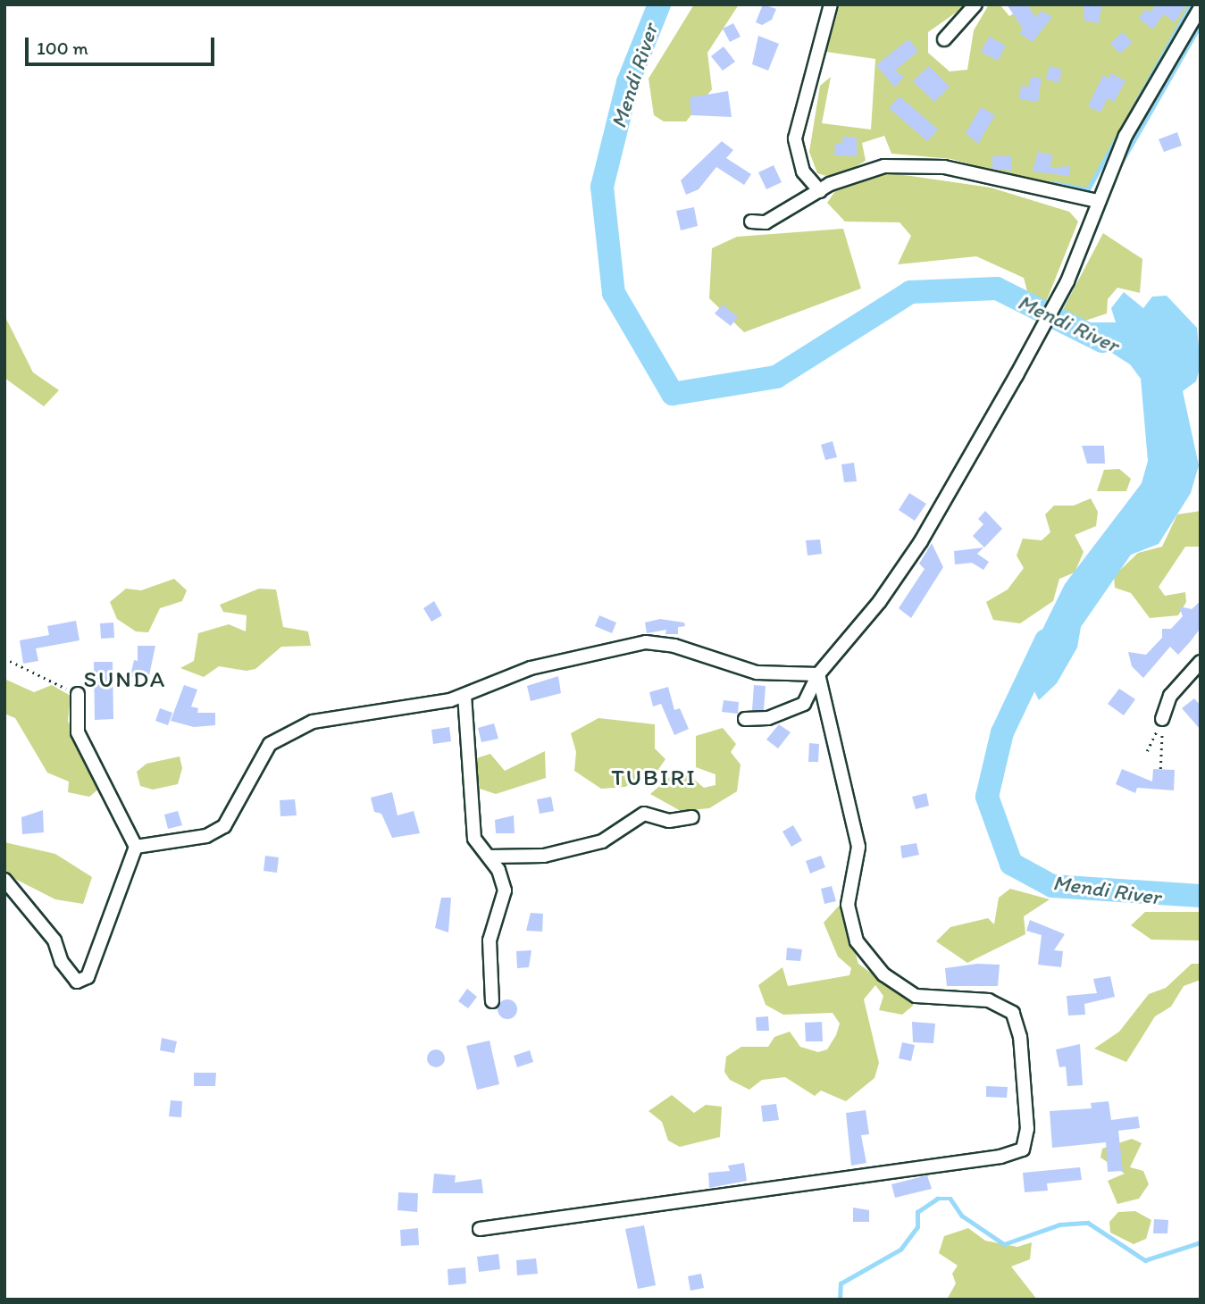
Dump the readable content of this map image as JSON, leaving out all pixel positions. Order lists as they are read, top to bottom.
{
  "districts": ["SUNDA", "TUBIRI"],
  "water": ["Mendi River"],
  "scale_bar": "100 m"
}
